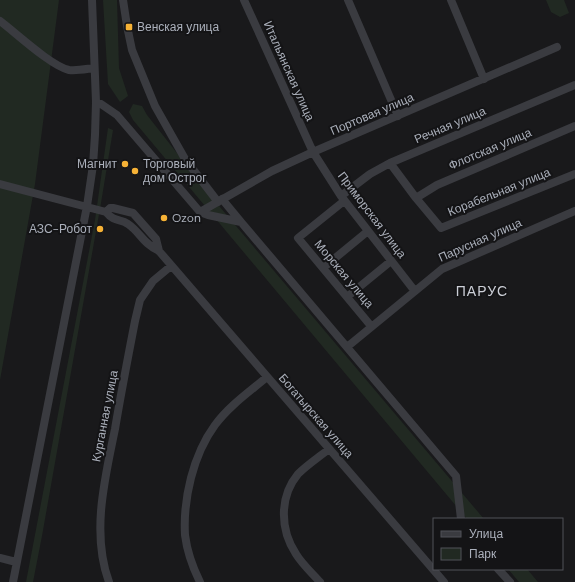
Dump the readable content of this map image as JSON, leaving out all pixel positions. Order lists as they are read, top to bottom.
{
  "streets": {
    "street": [
      "Итальянская улица",
      "Портовая улица",
      "Речная улица",
      "Флотская улица",
      "Корабельная улица",
      "Приморская улица",
      "Парусная улица",
      "Морская улица",
      "Курганная улица",
      "Богатырская улица"
    ]
  },
  "crossings": [
    ["Итальянская улица", "Портовая улица"],
    ["Итальянская улица", "Приморская улица"],
    ["Портовая улица", "Приморская улица"],
    ["Речная улица", "Корабельная улица"],
    ["Речная улица", "Приморская улица"],
    ["Речная улица", "Морская улица"],
    ["Флотская улица", "Корабельная улица"],
    ["Приморская улица", "Парусная улица"],
    ["Парусная улица", "Морская улица"],
    ["Курганная улица", "Богатырская улица"]
  ],
  "districts": ["ПАРУС"],
  "places": {
    "transit": ["Венская улица"],
    "other": [
      "Магнит",
      "Торговый дом Острог",
      "Ozon",
      "АЗС-Робот"
    ]
  },
  "legend": ["Улица", "Парк"]
}
